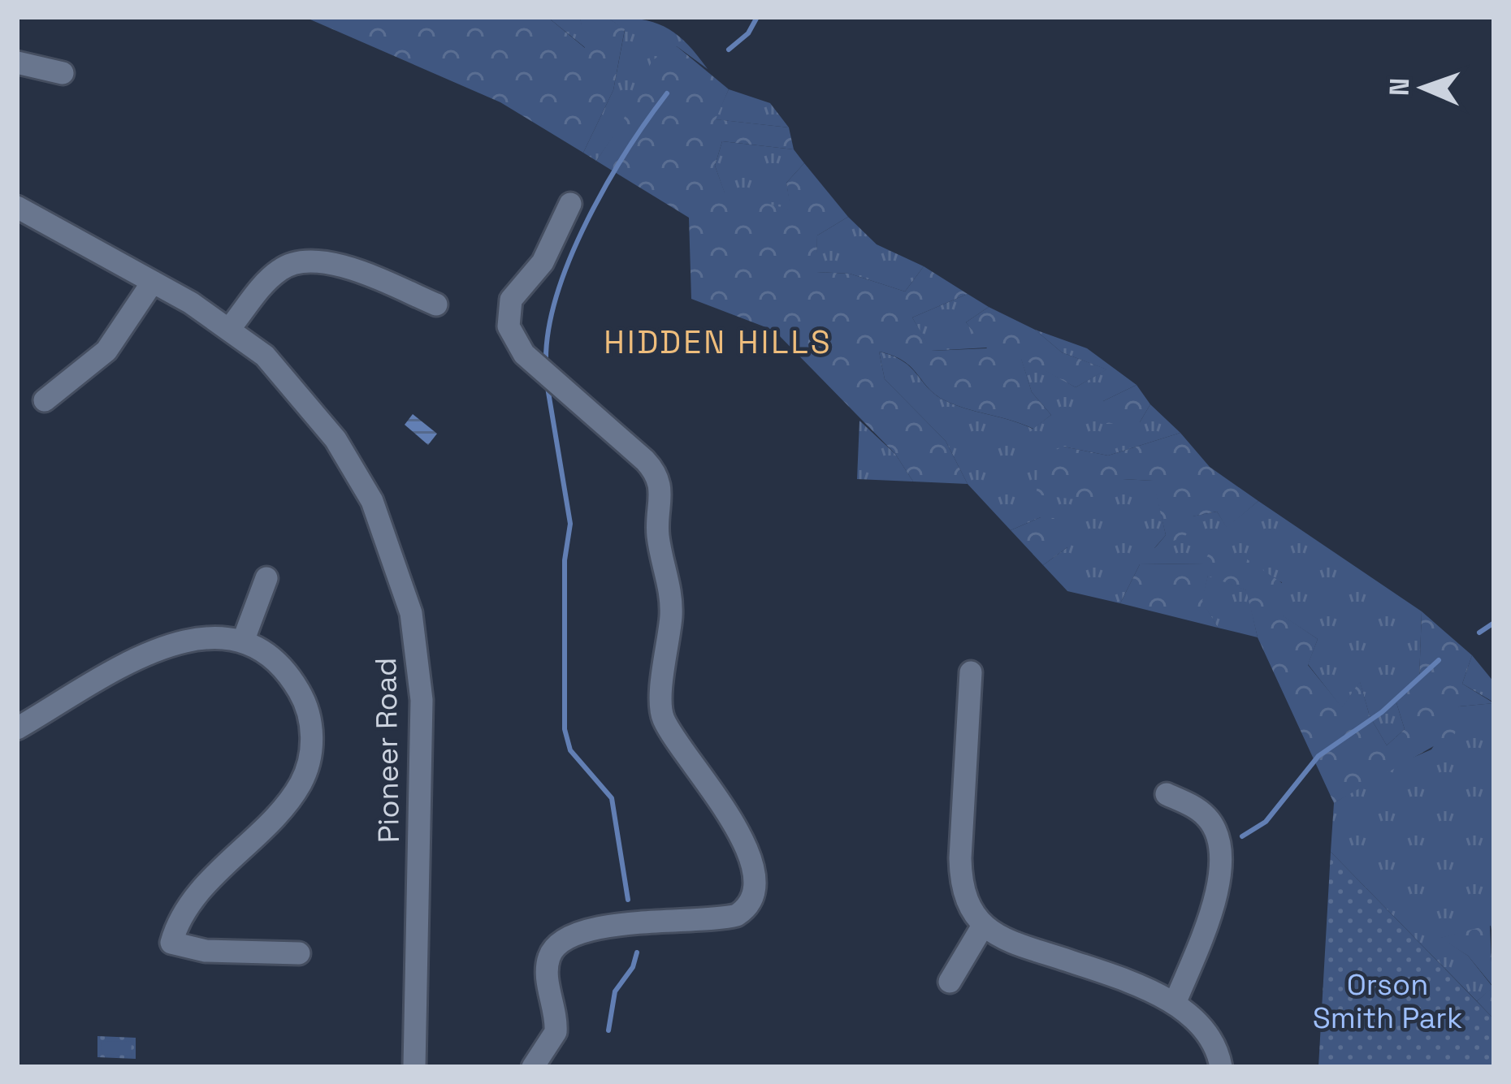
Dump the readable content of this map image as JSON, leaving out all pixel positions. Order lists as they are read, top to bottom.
{
  "streets": {
    "street": ["Pioneer Road"]
  },
  "districts": ["HIDDEN HILLS"],
  "parks": ["Orson Smith Park"],
  "north": "left"
}
